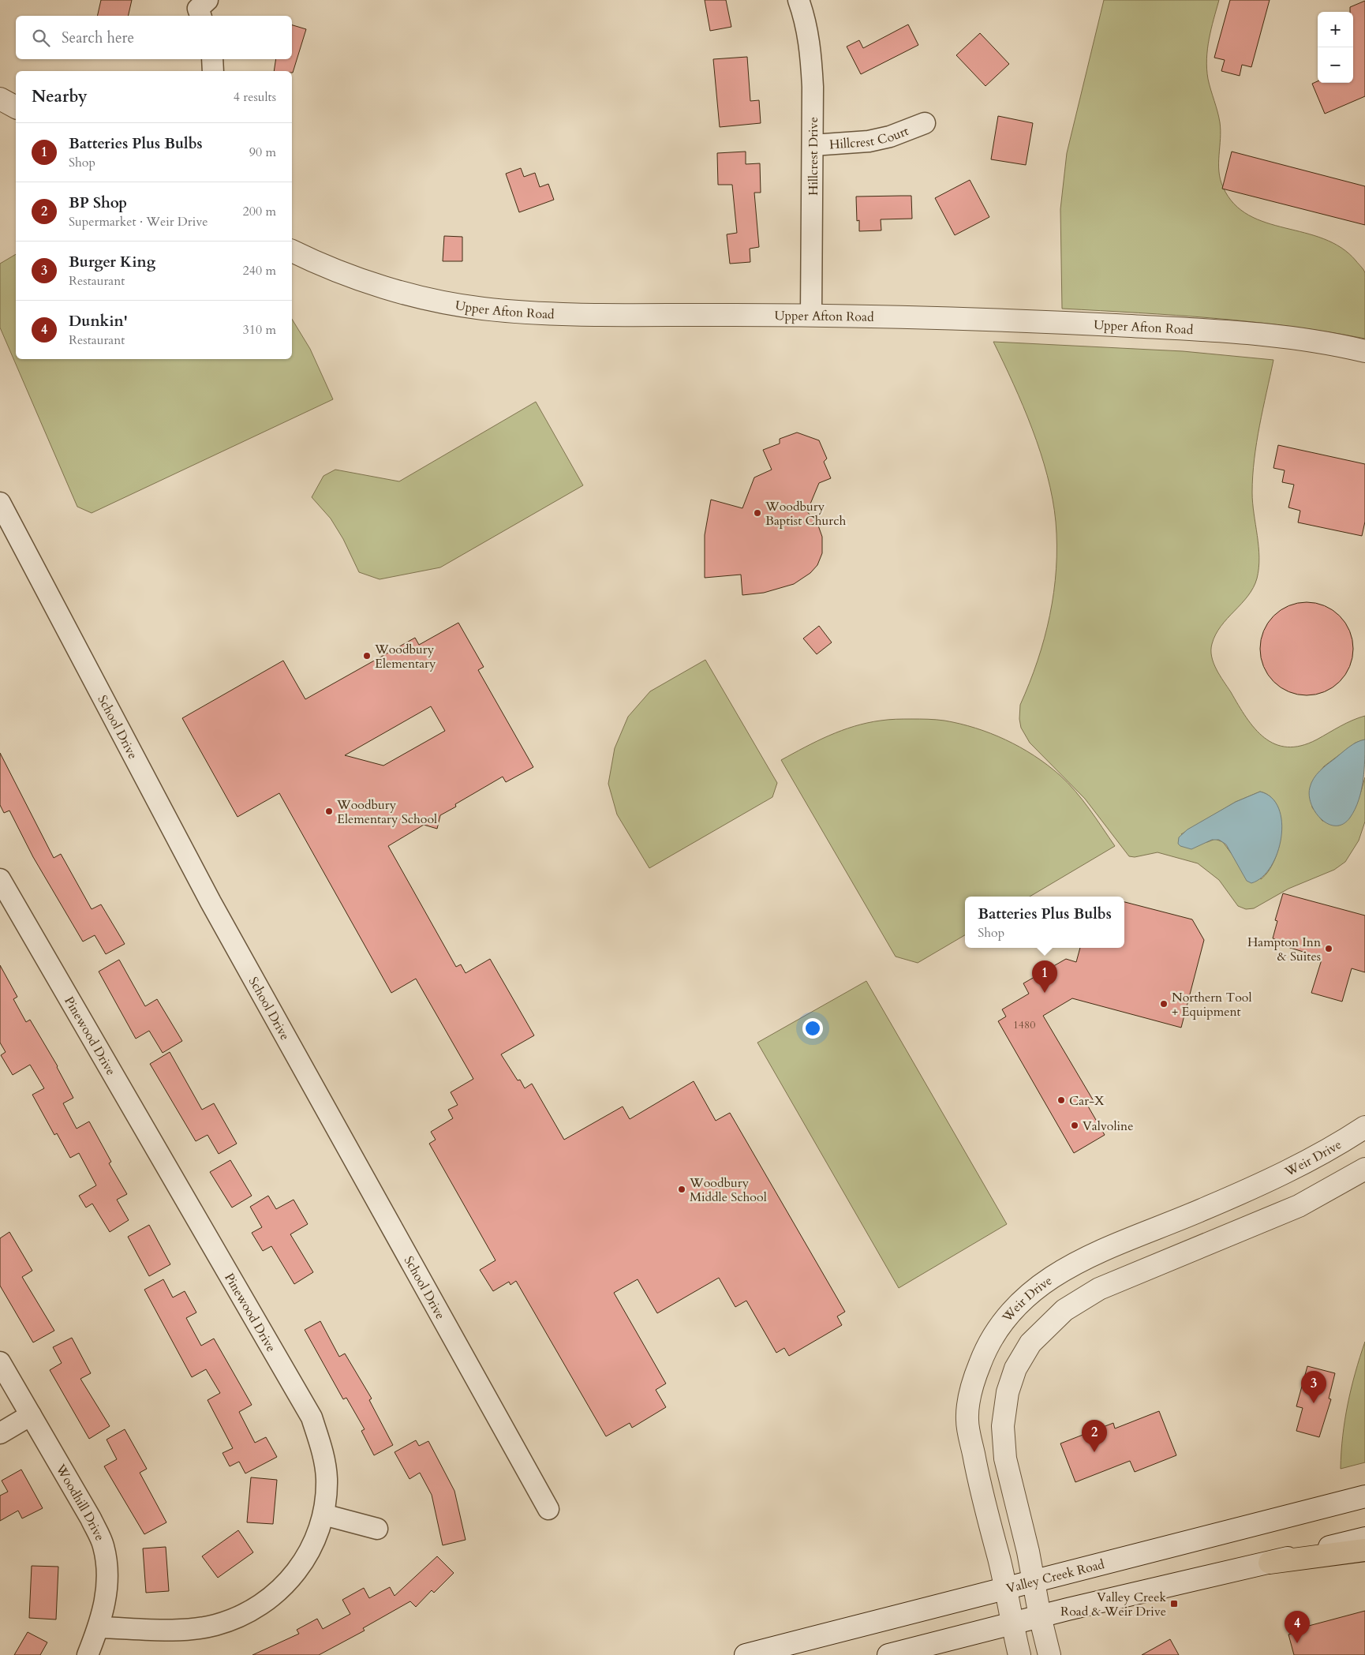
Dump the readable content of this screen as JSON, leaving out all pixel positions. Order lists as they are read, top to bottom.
{
  "streets": {
    "street": [
      "Hillcrest Court",
      "Hillcrest Drive",
      "Upper Afton Road",
      "School Drive",
      "Pinewood Drive",
      "Weir Drive",
      "Woodhill Drive",
      "Valley Creek Road"
    ]
  },
  "crossings": [
    ["Hillcrest Court", "Hillcrest Drive"],
    ["Hillcrest Drive", "Upper Afton Road"],
    ["Pinewood Drive", "Woodhill Drive"],
    ["Weir Drive", "Valley Creek Road"]
  ],
  "places": {
    "other": [
      "Woodbury Baptist Church",
      "Woodbury Elementary",
      "Woodbury Elementary School",
      "Hampton Inn & Suites",
      "Northern Tool + Equipment",
      "Car-X",
      "Valvoline",
      "Woodbury Middle School"
    ],
    "transit": ["Valley Creek Road & Weir Drive"]
  },
  "house_numbers": ["1480"],
  "page": {
    "map_buttons": ["+", "−"],
    "search": "Search here",
    "heading": ["Nearby", "4 results"],
    "list": [
      {
        "mark": "1",
        "name": "Batteries Plus Bulbs",
        "note": "Shop",
        "value": "90 m"
      },
      {
        "mark": "2",
        "name": "BP Shop",
        "note": "Supermarket · Weir Drive",
        "value": "200 m"
      },
      {
        "mark": "3",
        "name": "Burger King",
        "note": "Restaurant",
        "value": "240 m"
      },
      {
        "mark": "4",
        "name": "Dunkin'",
        "note": "Restaurant",
        "value": "310 m"
      }
    ],
    "popup": ["Batteries Plus Bulbs", "Shop"],
    "pins": [
      "1",
      "3",
      "2",
      "4"
    ]
  }
}
